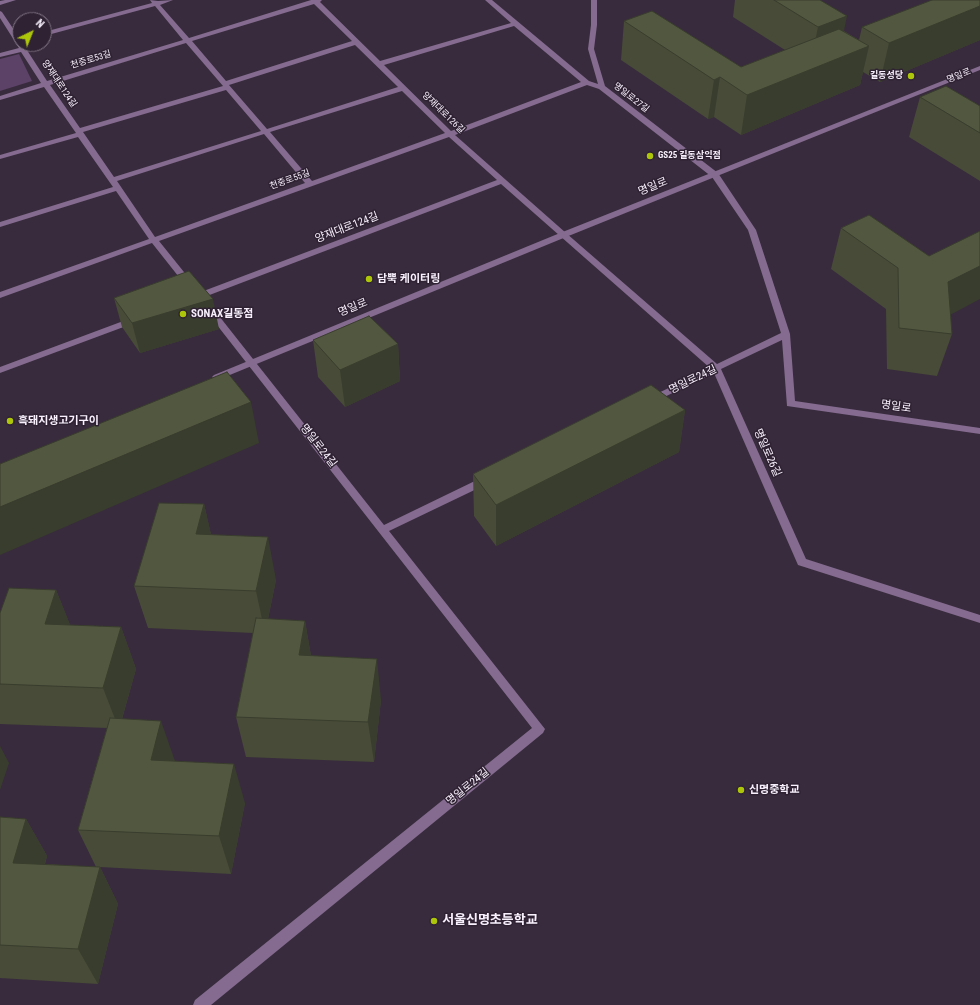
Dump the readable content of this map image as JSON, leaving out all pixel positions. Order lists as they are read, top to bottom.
{
  "streets": {
    "street": [
      "천중로53길",
      "명일로",
      "양재대로124길",
      "명일로27길",
      "양재대로126길",
      "천중로55길",
      "명일로24길",
      "명일로26길"
    ]
  },
  "crossings": [
    ["천중로53길", "양재대로124길"],
    ["천중로53길", "양재대로126길"],
    ["명일로", "양재대로124길"],
    ["명일로", "명일로27길"],
    ["명일로", "양재대로126길"],
    ["명일로", "명일로24길"],
    ["명일로", "명일로26길"],
    ["양재대로124길", "양재대로126길"],
    ["양재대로124길", "천중로55길"],
    ["양재대로124길", "명일로24길"],
    ["명일로27길", "천중로55길"],
    ["양재대로126길", "천중로55길"],
    ["양재대로126길", "명일로26길"],
    ["명일로24길", "명일로26길"]
  ],
  "places": [
    "길동성당",
    "GS25 길동삼익점",
    "담뿍 케이터링",
    "SONAX길동점",
    "흑돼지생고기구이",
    "신명중학교",
    "서울신명초등학교"
  ],
  "north": "top right"
}
